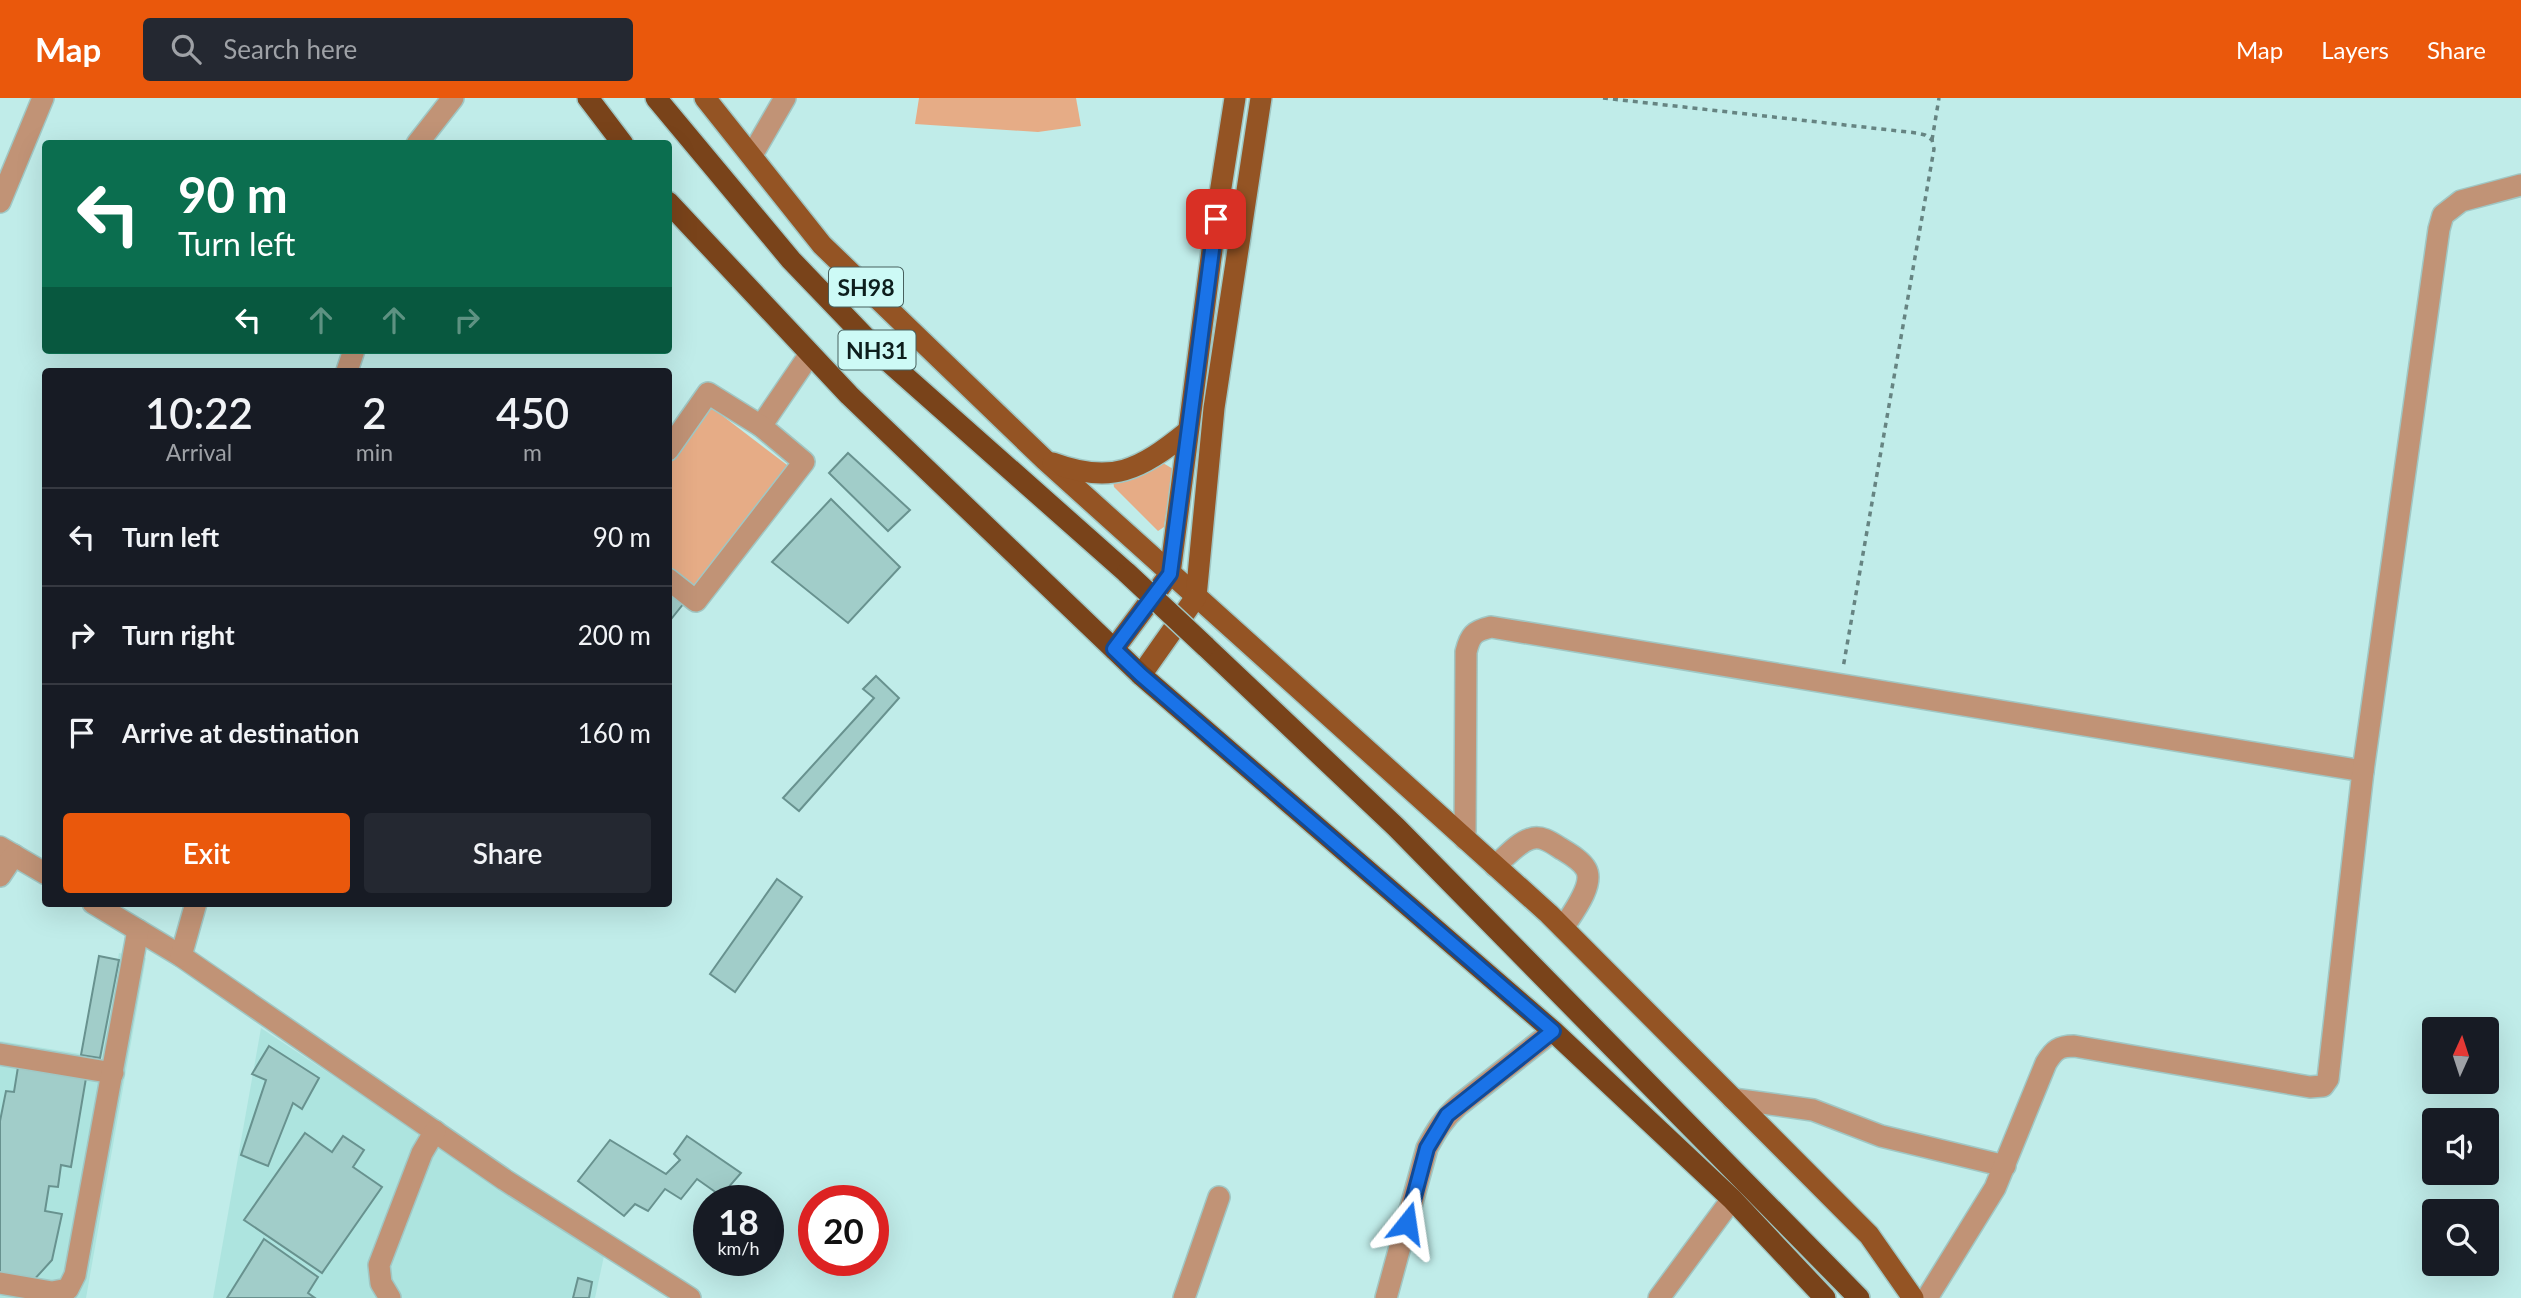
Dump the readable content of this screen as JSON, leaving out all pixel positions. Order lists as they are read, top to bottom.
{
  "streets": {
    "highway": ["NH31"],
    "main road": ["SH98"]
  },
  "north": "top",
  "page": {
    "header": "Map",
    "search": "Search here",
    "nav": ["Map", "Layers", "Share"],
    "turn": ["90 m", "Turn left"],
    "eta": [
      "10:22",
      "Arrival",
      "2",
      "min",
      "450",
      "m"
    ],
    "list": [
      {
        "name": "Turn left",
        "value": "90 m"
      },
      {
        "name": "Turn right",
        "value": "200 m"
      },
      {
        "name": "Arrive at destination",
        "value": "160 m"
      }
    ],
    "buttons": ["Exit", "Share"],
    "speed": "18 km/h",
    "limit": "20"
  }
}
